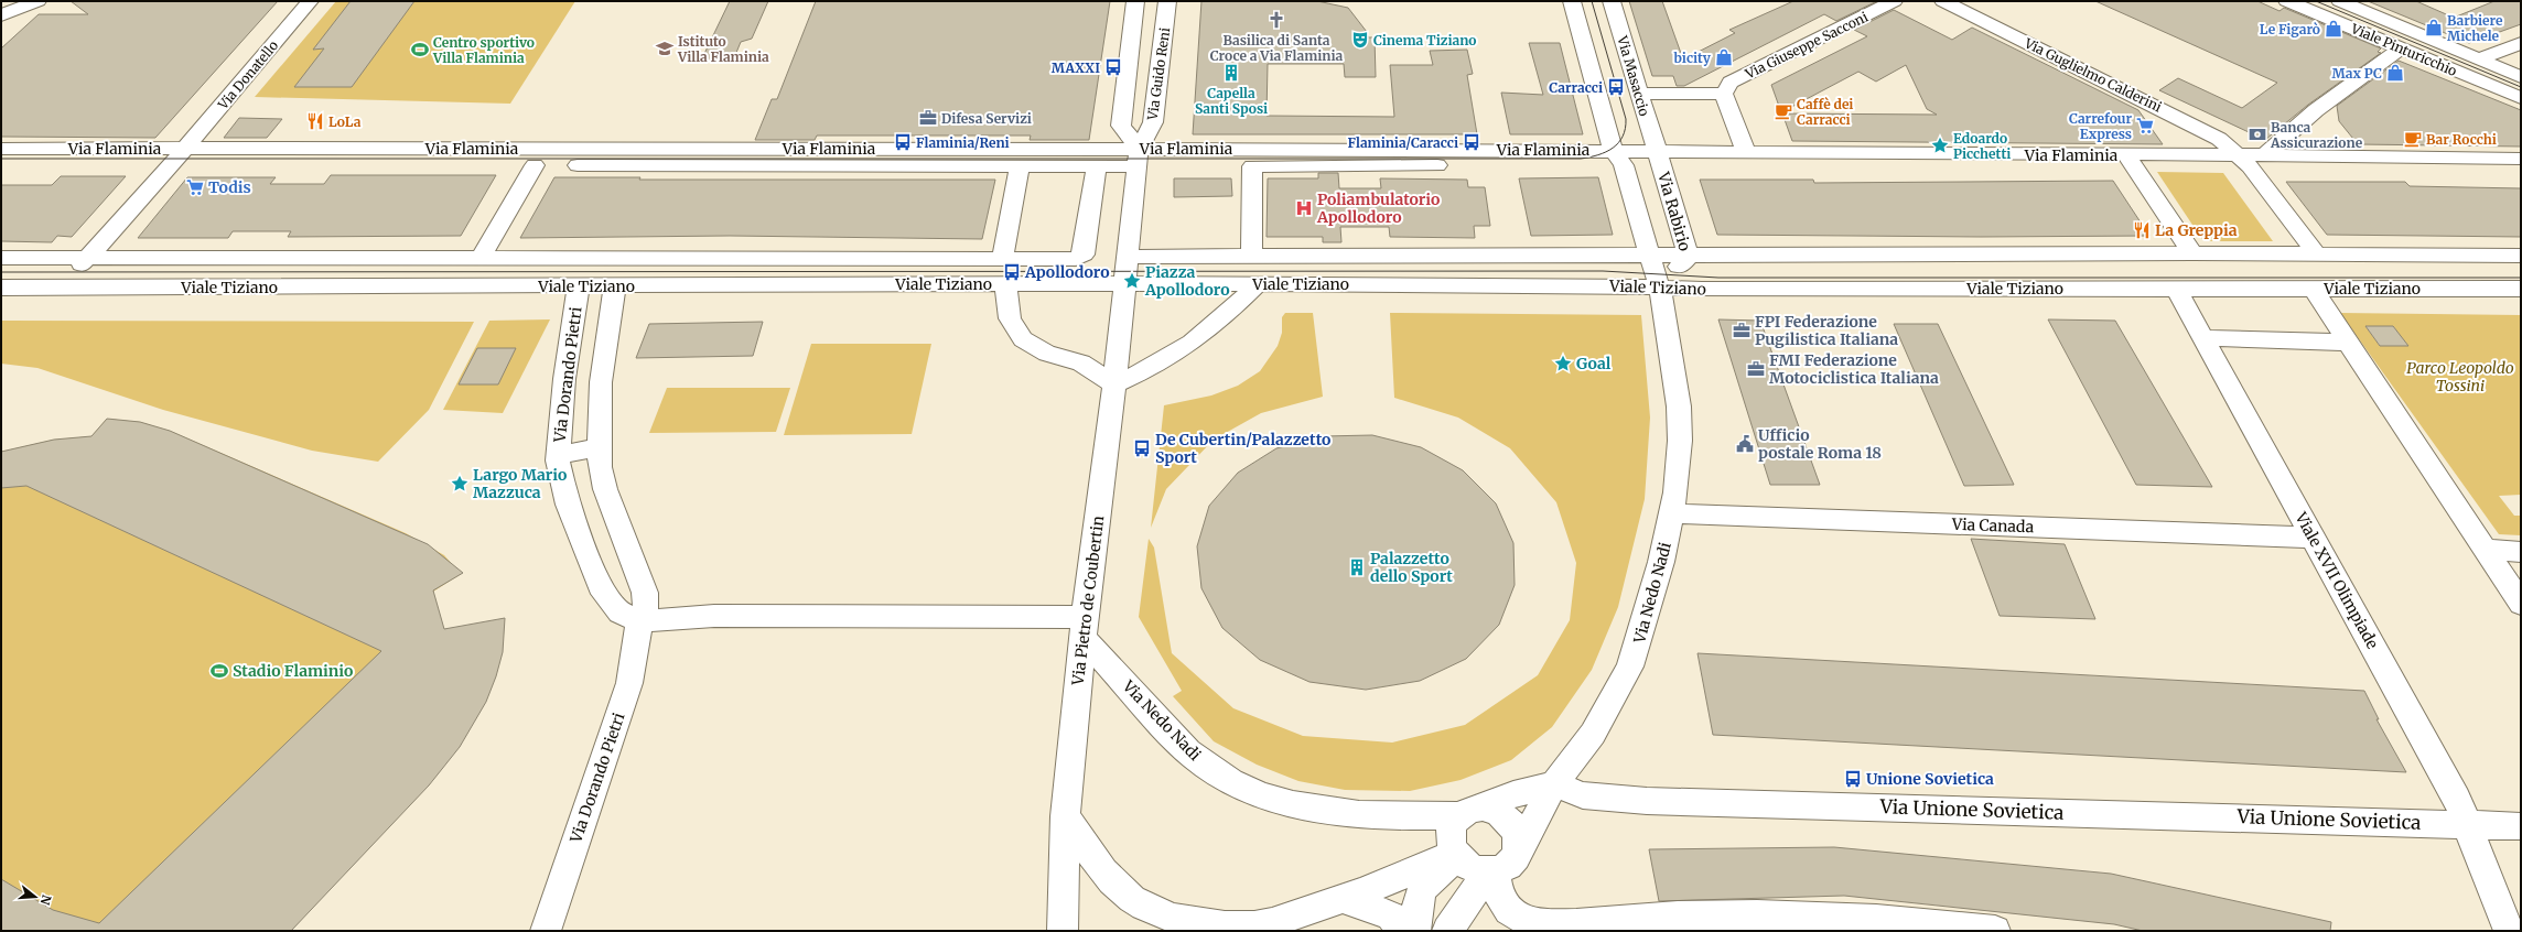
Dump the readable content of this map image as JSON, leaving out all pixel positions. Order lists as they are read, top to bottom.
{
  "streets": {
    "street": [
      "Via Giuseppe Sacconi",
      "Viale Pinturicchio",
      "Via Guido Reni",
      "Via Donatello",
      "Via Guglielmo Calderini",
      "Via Masaccio",
      "Via Flaminia",
      "Via Rabirio",
      "Viale Tiziano",
      "Via Dorando Pietri",
      "Via Canada",
      "Viale XVII Olimpiade",
      "Via Nedo Nadi",
      "Via Pietro de Coubertin",
      "Via Unione Sovietica"
    ]
  },
  "crossings": [
    ["Via Guido Reni", "Via Flaminia"],
    ["Via Donatello", "Via Flaminia"],
    ["Via Donatello", "Viale Tiziano"],
    ["Via Guglielmo Calderini", "Via Flaminia"],
    ["Via Guglielmo Calderini", "Viale Tiziano"],
    ["Via Masaccio", "Via Flaminia"],
    ["Via Masaccio", "Via Rabirio"],
    ["Via Flaminia", "Via Rabirio"],
    ["Via Flaminia", "Viale Tiziano"],
    ["Via Rabirio", "Viale Tiziano"],
    ["Via Rabirio", "Via Nedo Nadi"],
    ["Viale Tiziano", "Via Dorando Pietri"],
    ["Viale Tiziano", "Viale XVII Olimpiade"],
    ["Viale Tiziano", "Via Nedo Nadi"],
    ["Via Canada", "Viale XVII Olimpiade"],
    ["Via Canada", "Via Nedo Nadi"],
    ["Viale XVII Olimpiade", "Via Unione Sovietica"],
    ["Via Nedo Nadi", "Via Pietro de Coubertin"],
    ["Via Nedo Nadi", "Via Unione Sovietica"]
  ],
  "parks": ["Parco Leopoldo Tossini"],
  "places": {
    "church": ["Basilica di Santa Croce a Via Flaminia"],
    "shop": [
      "Barbiere Michele",
      "Le Figarò",
      "bicity",
      "Max PC"
    ],
    "theatre": ["Cinema Tiziano"],
    "school or university": ["Istituto Villa Flaminia"],
    "sports": ["Centro sportivo Villa Flaminia", "Stadio Flaminio"],
    "bus stop": [
      "MAXXI",
      "Carracci",
      "Flaminia/Reni",
      "Flaminia/Caracci",
      "Apollodoro",
      "De Cubertin/Palazzetto Sport",
      "Unione Sovietica"
    ],
    "building": ["Capella Santi Sposi", "Palazzetto dello Sport"],
    "cafe": ["Caffè dei Carracci", "Bar Rocchi"],
    "office": ["Difesa Servizi", "FPI Federazione Pugilistica Italiana", "FMI Federazione Motociclistica Italiana"],
    "restaurant": ["LoLa", "La Greppia"],
    "supermarket": ["Carrefour Express", "Todis"],
    "bank": ["Banca Assicurazione"],
    "place": [
      "Edoardo Picchetti",
      "Piazza Apollodoro",
      "Goal",
      "Largo Mario Mazzuca"
    ],
    "hospital": ["Poliambulatorio Apollodoro"],
    "public building": ["Ufficio postale Roma 18"]
  },
  "north": "right"
}
